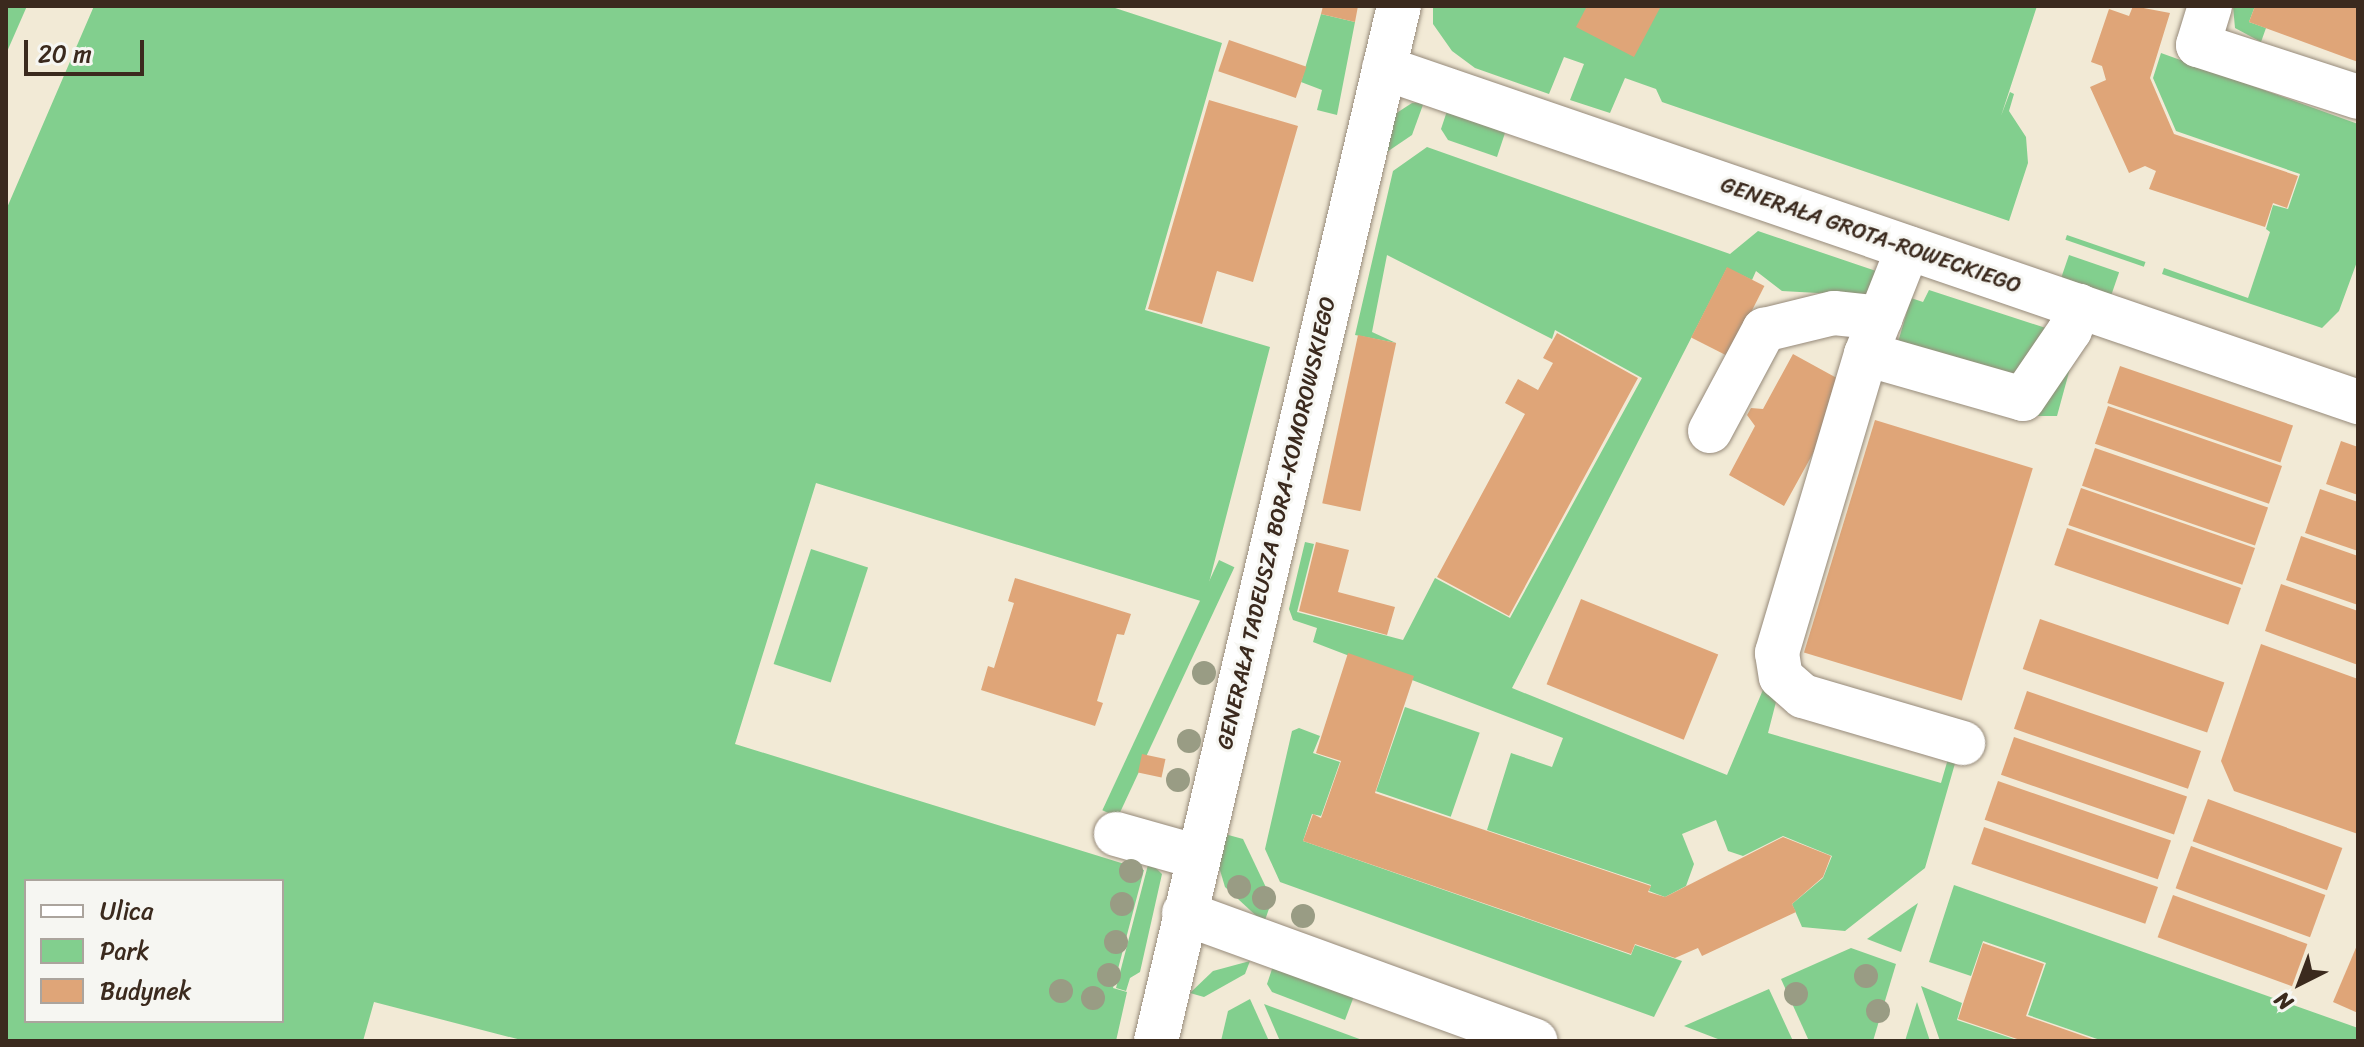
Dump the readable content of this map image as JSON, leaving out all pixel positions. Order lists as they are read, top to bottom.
{
  "streets": {
    "street": ["GENERAŁA GROTA-ROWECKIEGO", "GENERAŁA TADEUSZA BORA-KOMOROWSKIEGO"]
  },
  "crossings": [
    ["GENERAŁA GROTA-ROWECKIEGO", "GENERAŁA TADEUSZA BORA-KOMOROWSKIEGO"]
  ],
  "legend": ["Ulica", "Park", "Budynek"],
  "scale_bar": "20 m",
  "north": "bottom left"
}
